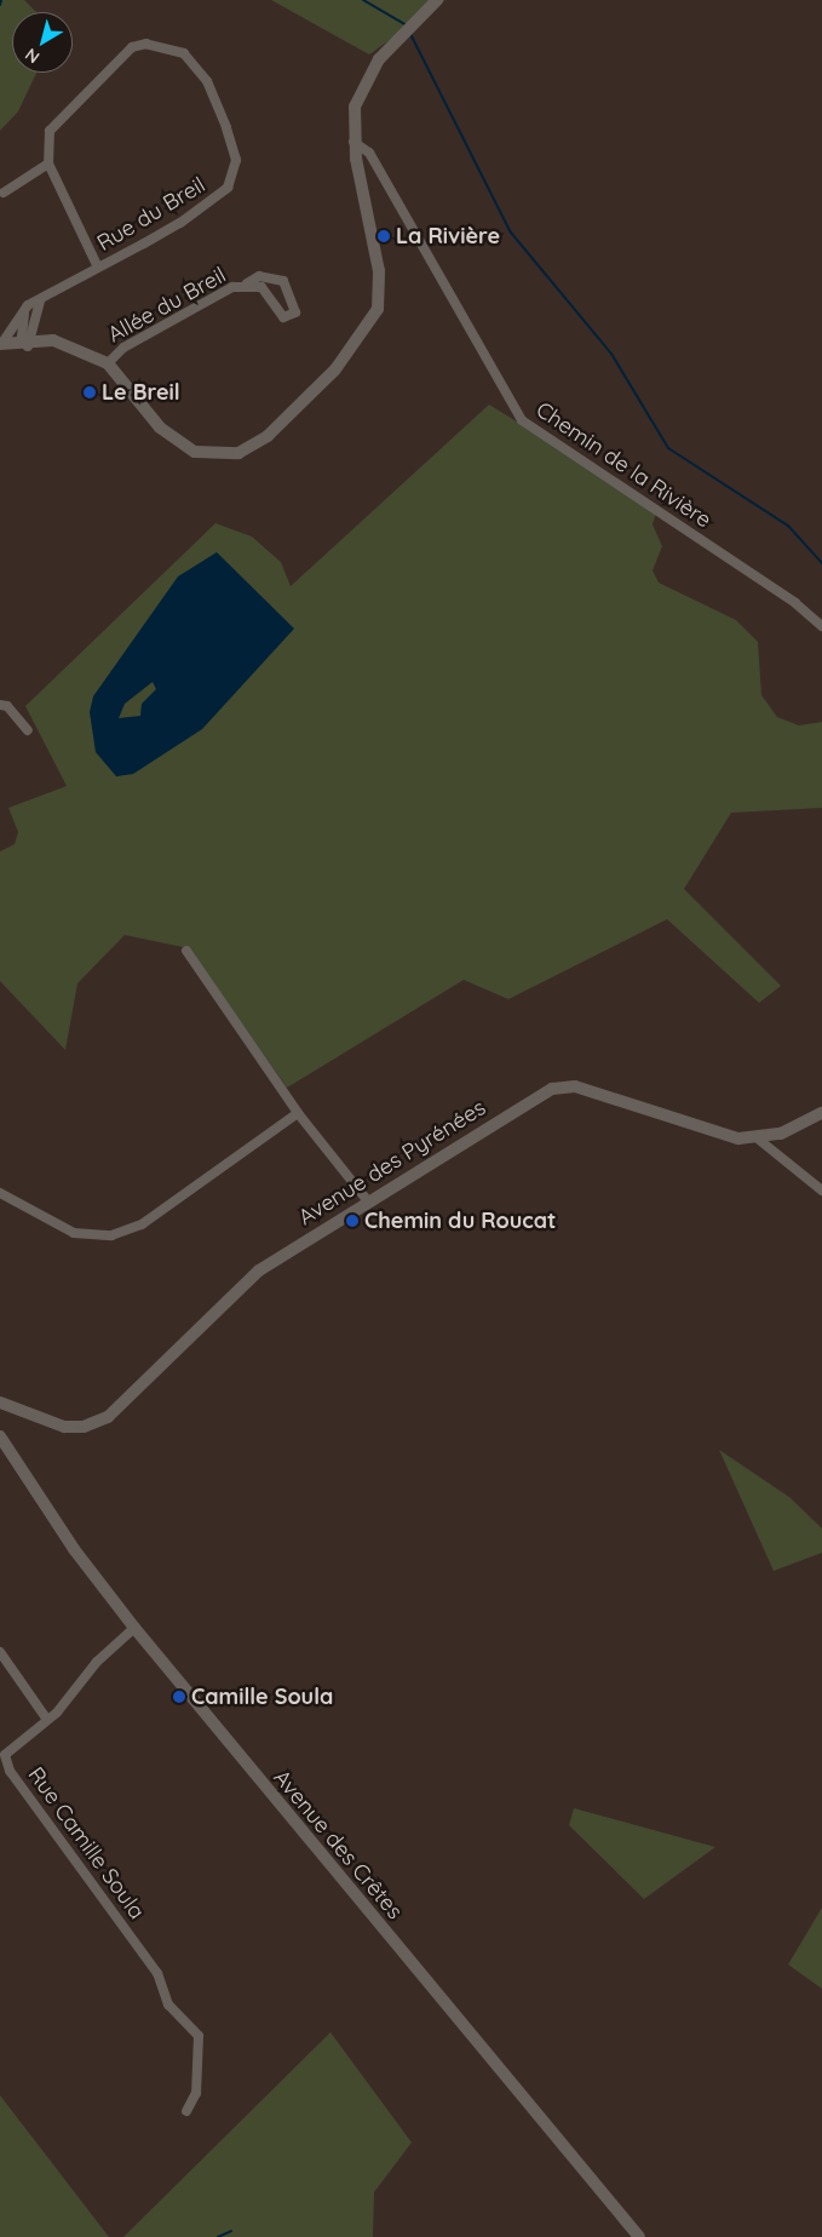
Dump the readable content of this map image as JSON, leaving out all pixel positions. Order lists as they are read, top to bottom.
{
  "streets": {
    "street": [
      "Rue du Breil",
      "Allée du Breil",
      "Chemin de la Rivière",
      "Avenue des Pyrénées",
      "Rue Camille Soula",
      "Avenue des Crêtes"
    ]
  },
  "crossings": [
    ["Rue Camille Soula", "Avenue des Crêtes"]
  ],
  "places": [
    "La Rivière",
    "Le Breil",
    "Chemin du Roucat",
    "Camille Soula"
  ],
  "north": "bottom left"
}
